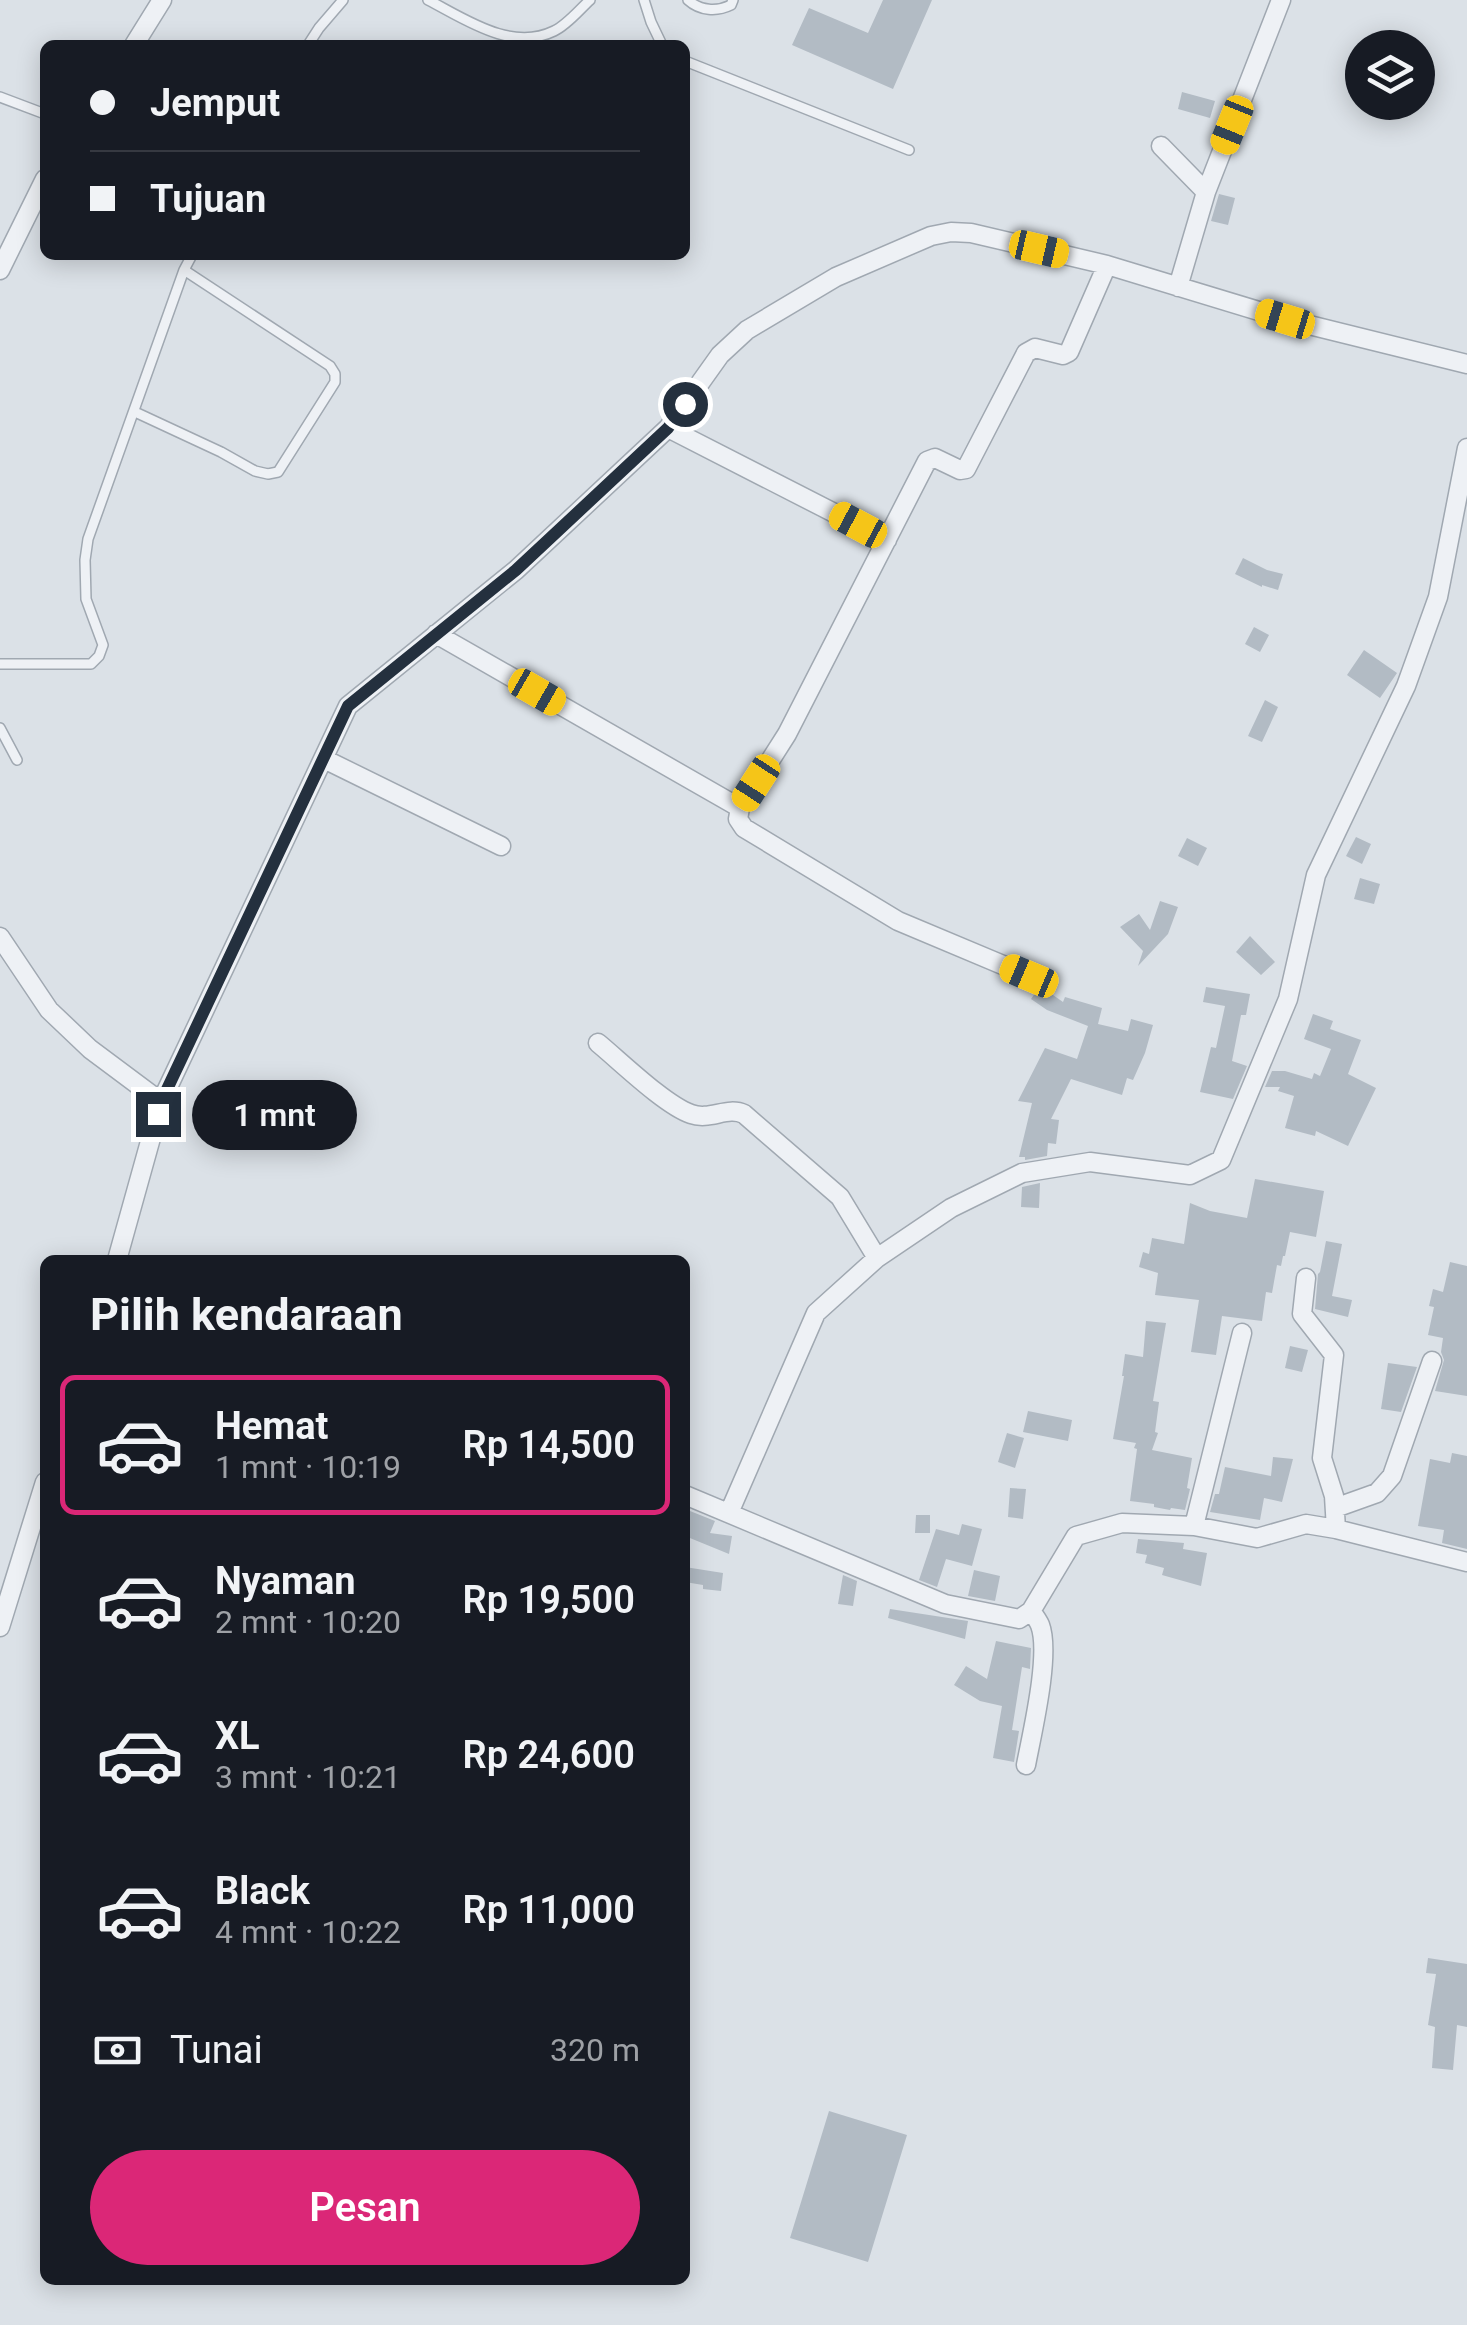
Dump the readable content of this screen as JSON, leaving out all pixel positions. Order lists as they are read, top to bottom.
{
  "page": {
    "banner": ["Jemput", "Tujuan"],
    "bubble": "1 mnt",
    "heading": "Pilih kendaraan",
    "list": [
      {
        "name": "Hemat",
        "note": "1 mnt · 10:19",
        "value": "Rp 14,500"
      },
      {
        "name": "Nyaman",
        "note": "2 mnt · 10:20",
        "value": "Rp 19,500"
      },
      {
        "name": "XL",
        "note": "3 mnt · 10:21",
        "value": "Rp 24,600"
      },
      {
        "name": "Black",
        "note": "4 mnt · 10:22",
        "value": "Rp 11,000"
      }
    ],
    "pay": ["Tunai", "320 m"],
    "buttons": "Pesan"
  }
}
